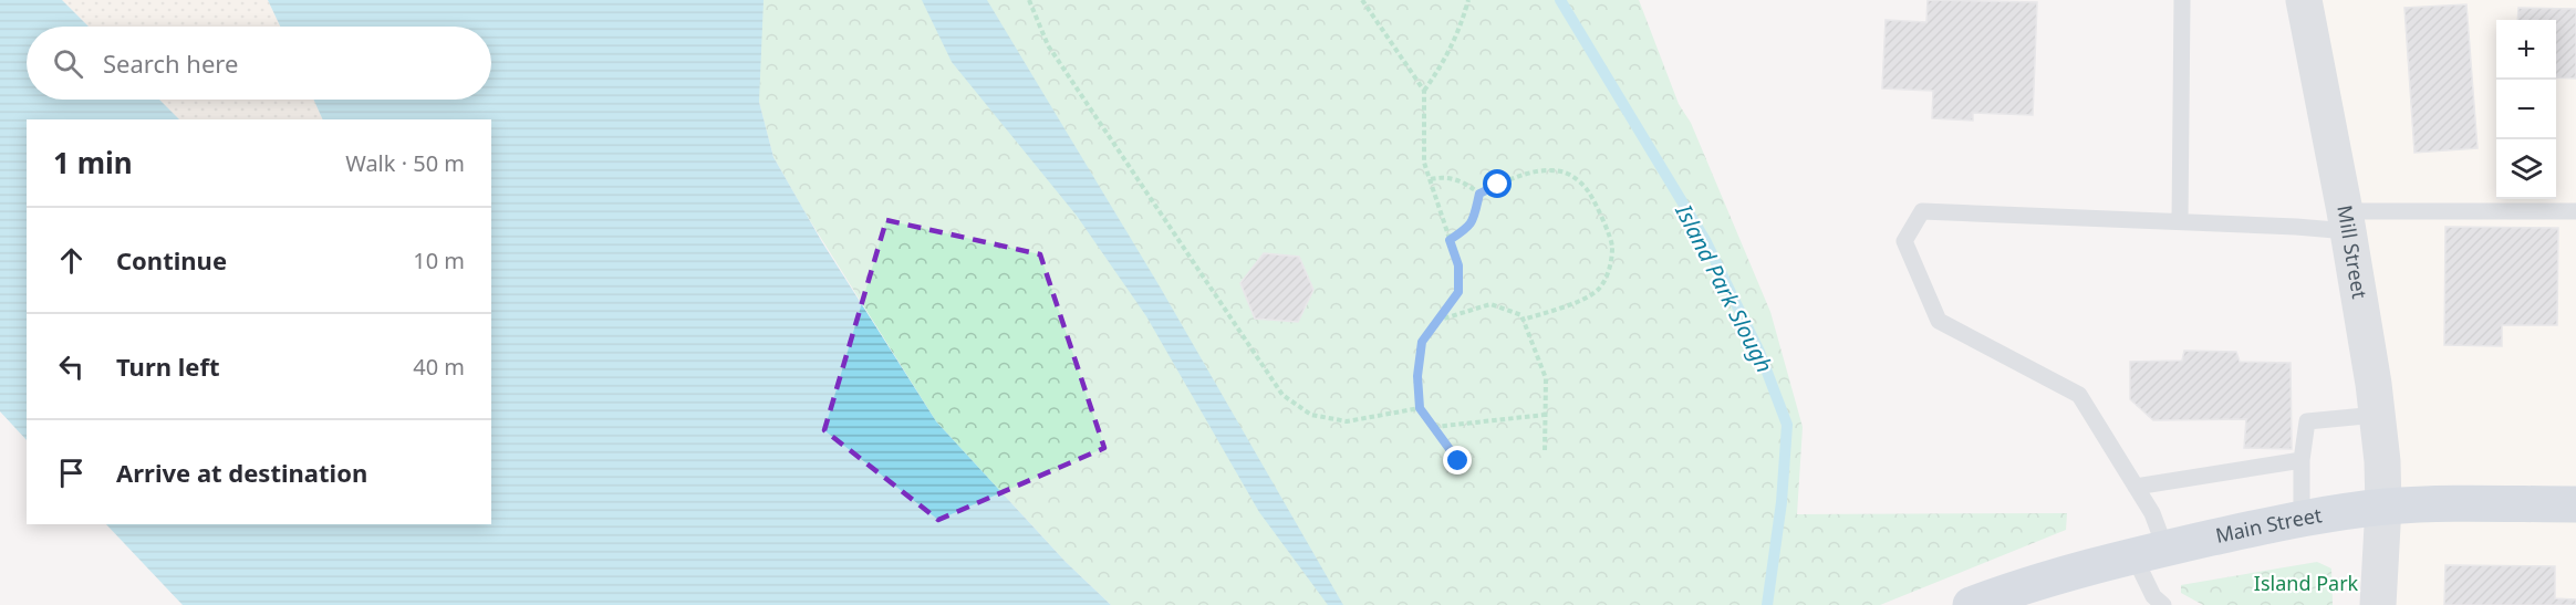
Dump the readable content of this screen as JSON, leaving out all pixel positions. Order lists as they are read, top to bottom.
{
  "streets": {
    "main road": ["Main Street"],
    "street": ["Mill Street"]
  },
  "crossings": [
    ["Mill Street", "Main Street"]
  ],
  "water": ["Island Park Slough"],
  "parks": ["Island Park"],
  "page": {
    "map_buttons": ["+", "−"],
    "search": "Search here",
    "heading": ["1 min", "Walk · 50 m"],
    "list": [
      ["Continue", "10 m"],
      ["Turn left", "40 m"],
      "Arrive at destination"
    ]
  }
}
